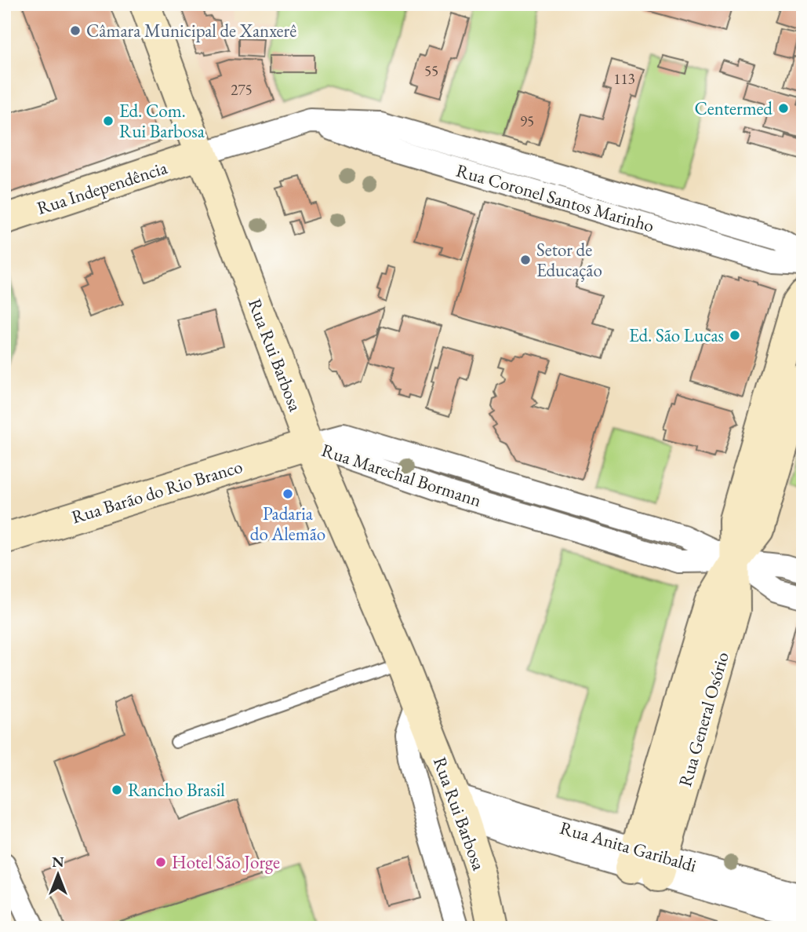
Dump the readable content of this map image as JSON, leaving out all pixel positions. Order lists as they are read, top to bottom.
{
  "streets": {
    "street": [
      "Rua Independência",
      "Rua Coronel Santos Marinho",
      "Rua Rui Barbosa",
      "Rua Marechal Bormann",
      "Rua Barão do Rio Branco",
      "Rua General Osório",
      "Rua Anita Garibaldi"
    ]
  },
  "crossings": [
    ["Rua Independência", "Rua Coronel Santos Marinho"],
    ["Rua Independência", "Rua Rui Barbosa"],
    ["Rua Coronel Santos Marinho", "Rua Rui Barbosa"],
    ["Rua Rui Barbosa", "Rua Marechal Bormann"],
    ["Rua Rui Barbosa", "Rua Barão do Rio Branco"],
    ["Rua Rui Barbosa", "Rua Anita Garibaldi"],
    ["Rua Marechal Bormann", "Rua Barão do Rio Branco"],
    ["Rua Marechal Bormann", "Rua General Osório"],
    ["Rua General Osório", "Rua Anita Garibaldi"]
  ],
  "places": [
    "Câmara Municipal de Xanxerê",
    "Centermed",
    "Ed. Com. Rui Barbosa",
    "Setor de Educação",
    "Ed. São Lucas",
    "Padaria do Alemão",
    "Rancho Brasil",
    "Hotel São Jorge"
  ],
  "house_numbers": [
    "55",
    "113",
    "275",
    "95"
  ],
  "north": "top"
}
